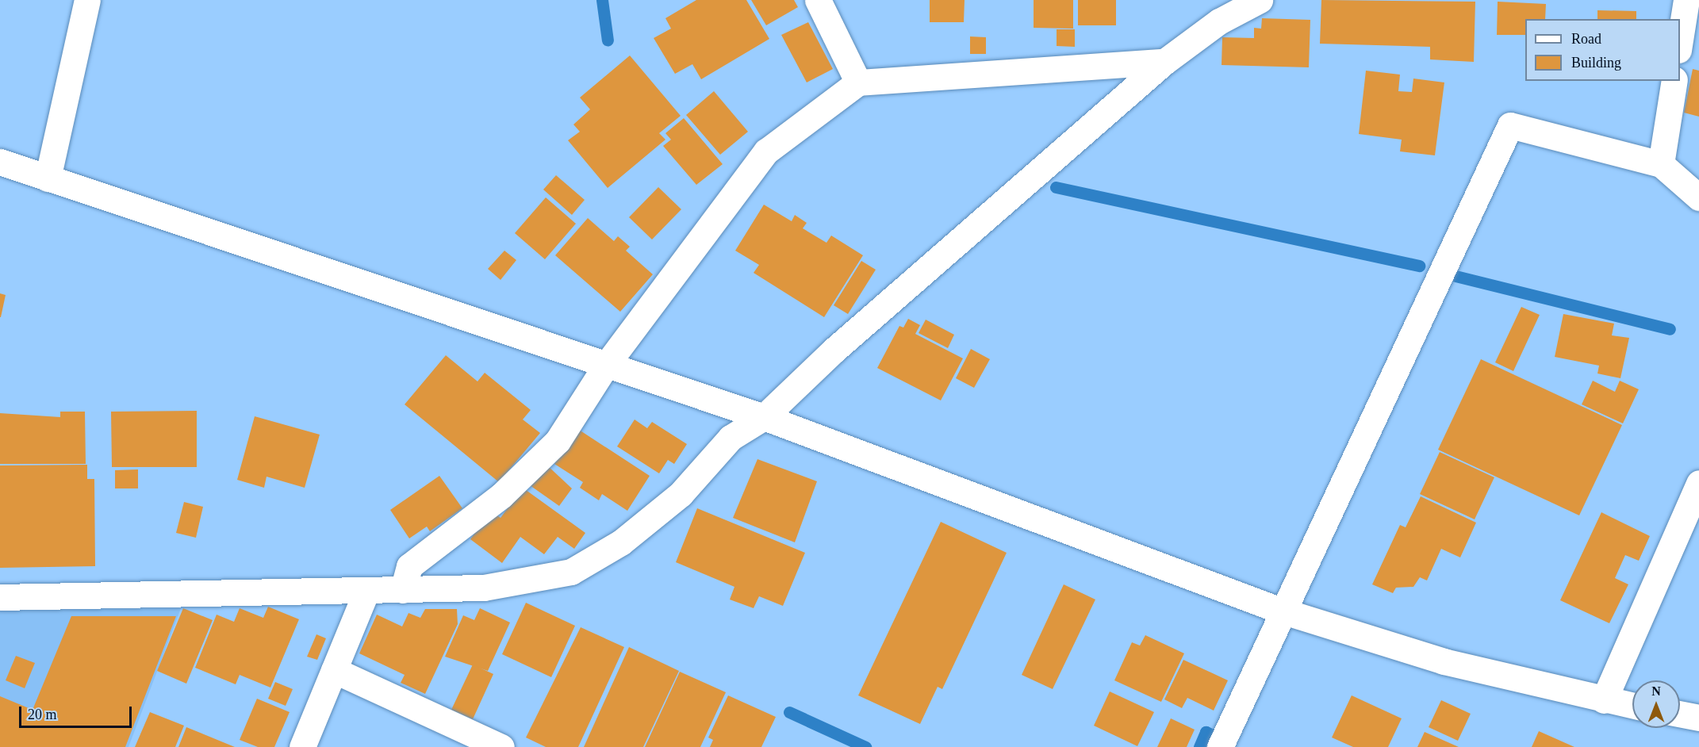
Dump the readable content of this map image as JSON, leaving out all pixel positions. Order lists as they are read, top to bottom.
{
  "legend": ["Road", "Building"],
  "scale_bar": "20 m",
  "north": "top"
}
